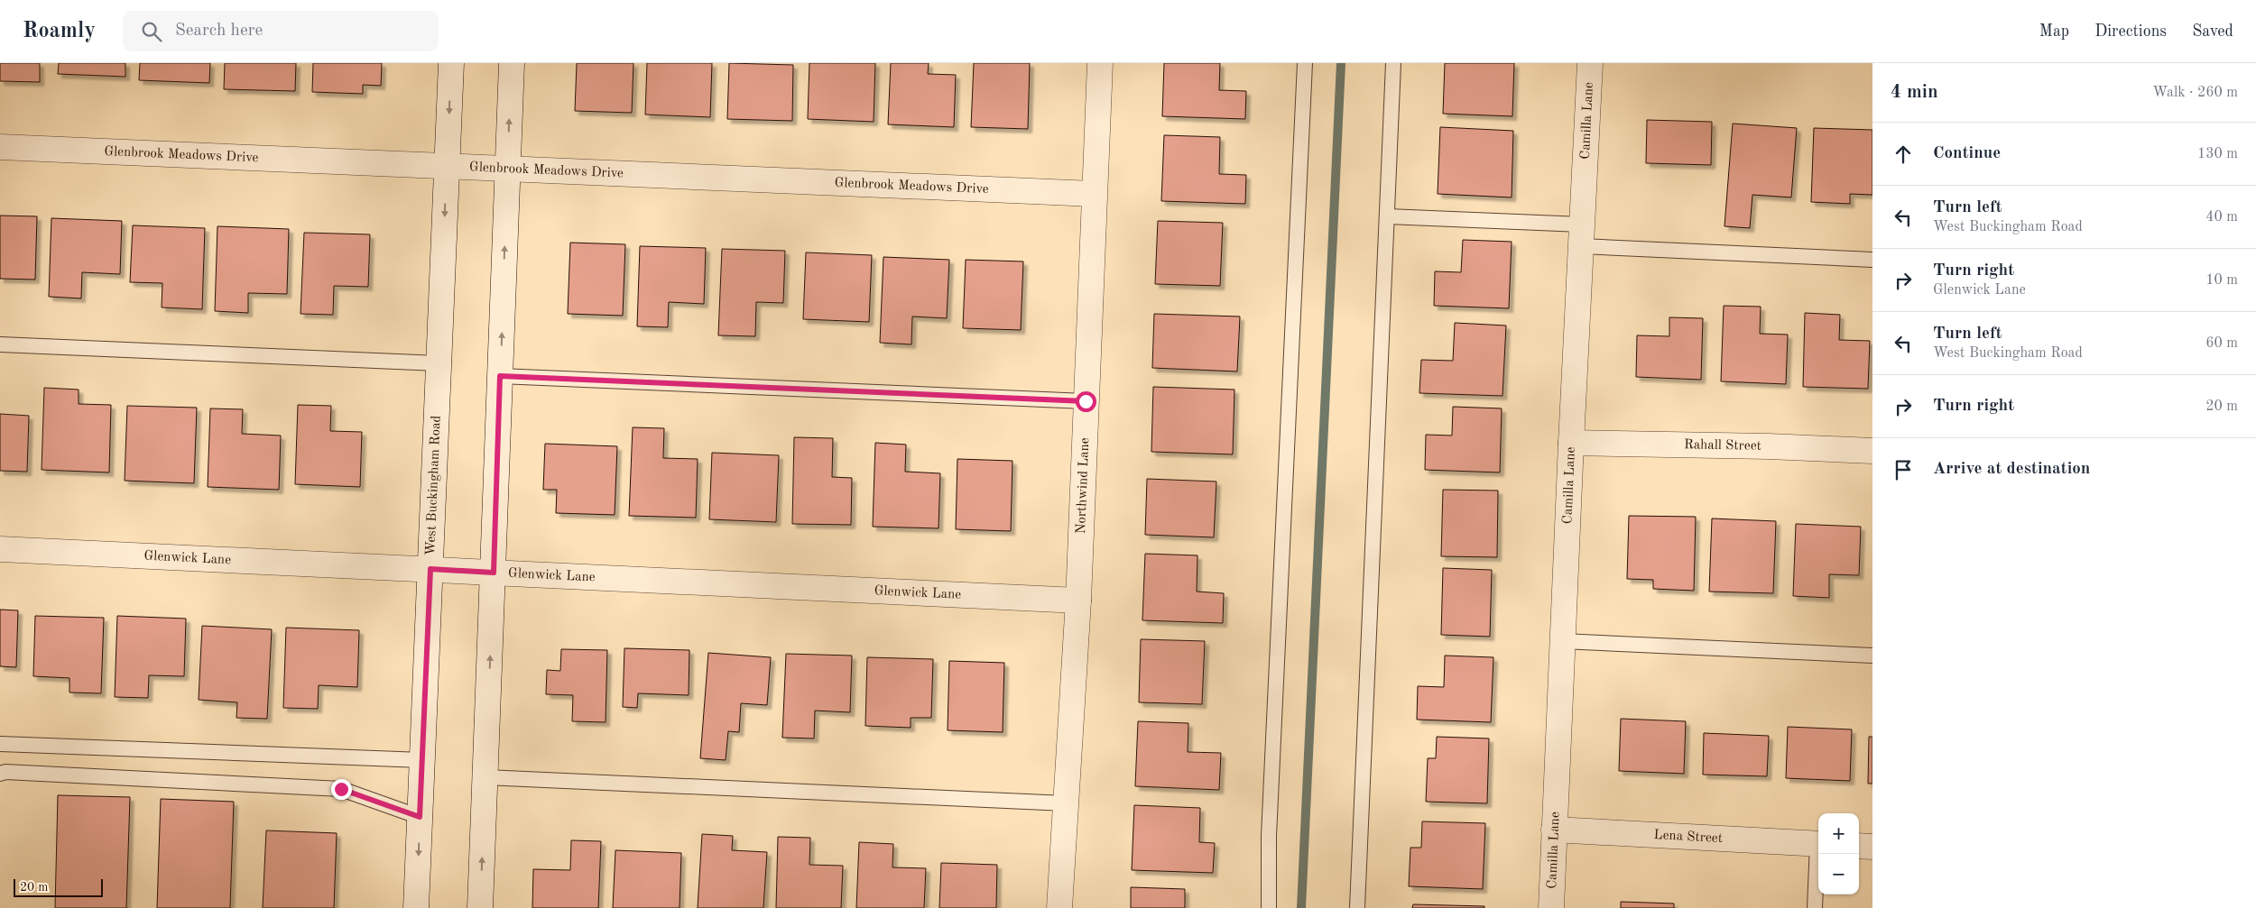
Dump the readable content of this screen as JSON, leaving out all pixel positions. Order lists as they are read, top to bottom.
{
  "streets": {
    "street": [
      "Camilla Lane",
      "Glenbrook Meadows Drive",
      "Rahall Street",
      "West Buckingham Road",
      "Northwind Lane",
      "Glenwick Lane",
      "Lena Street"
    ]
  },
  "crossings": [
    ["Camilla Lane", "Rahall Street"],
    ["Camilla Lane", "Lena Street"],
    ["Glenbrook Meadows Drive", "West Buckingham Road"],
    ["Glenbrook Meadows Drive", "Northwind Lane"],
    ["West Buckingham Road", "Glenwick Lane"],
    ["Northwind Lane", "Glenwick Lane"]
  ],
  "scale_bar": "20 m",
  "page": {
    "header": "Roamly",
    "search": "Search here",
    "nav": ["Map", "Directions", "Saved"],
    "heading": ["4 min", "Walk · 260 m"],
    "list": [
      ["Continue", "130 m"],
      ["Turn left", "West Buckingham Road", "40 m"],
      ["Turn right", "Glenwick Lane", "10 m"],
      ["Turn left", "West Buckingham Road", "60 m"],
      ["Turn right", "20 m"],
      "Arrive at destination"
    ],
    "map_buttons": ["+", "−"],
    "scale": "20 m"
  }
}
